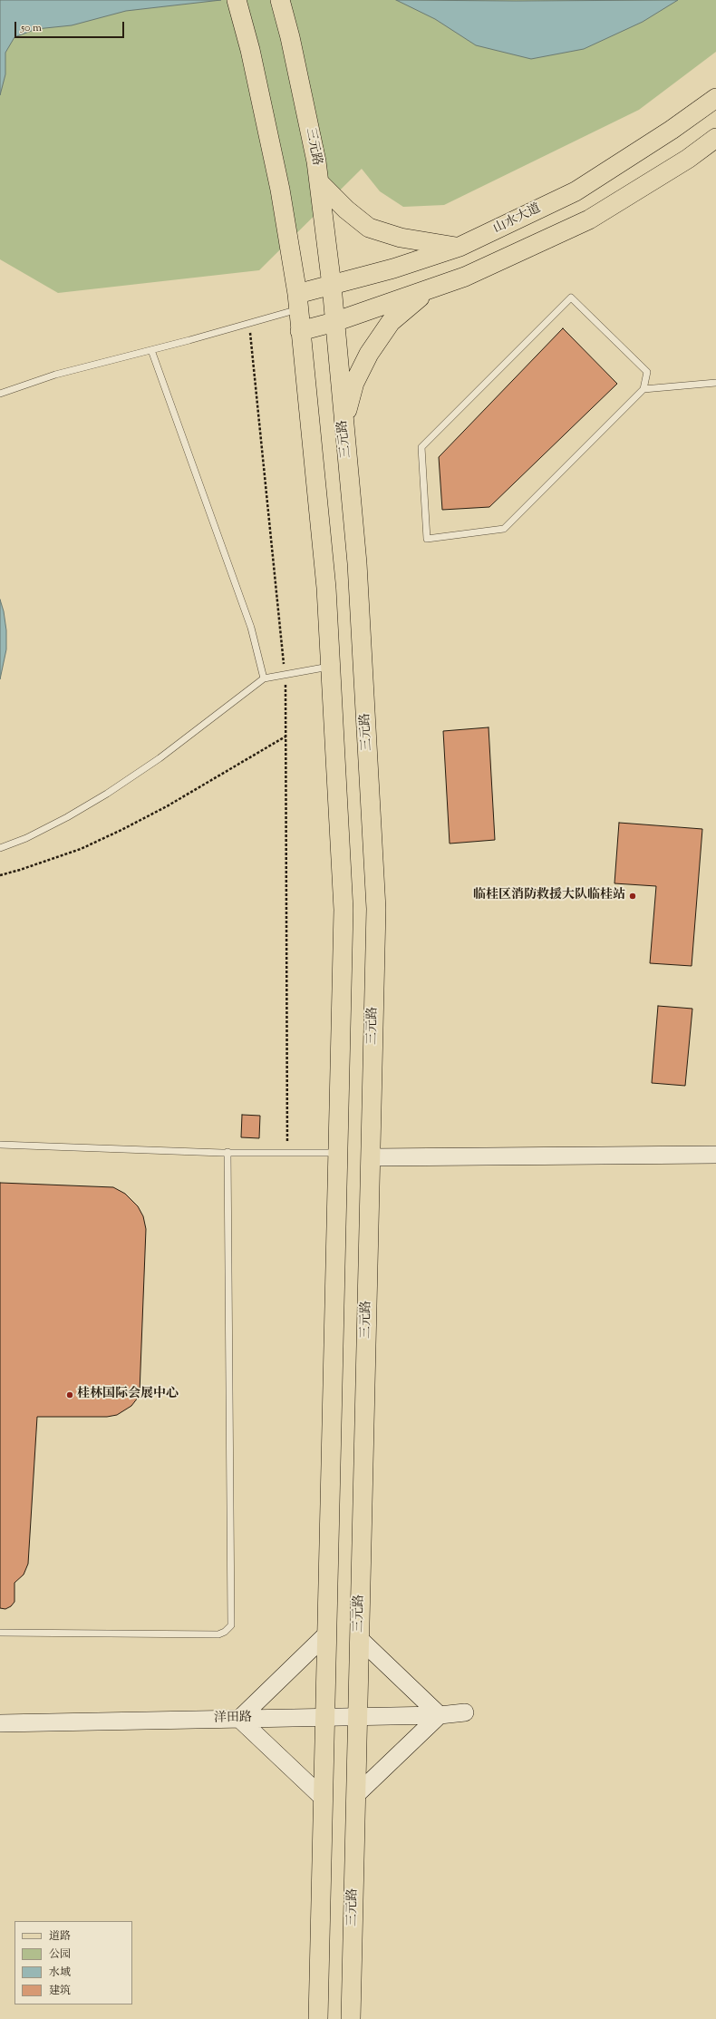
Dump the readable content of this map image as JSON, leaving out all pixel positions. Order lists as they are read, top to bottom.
{
  "streets": {
    "main road": ["三元路", "山水大道"],
    "street": ["洋田路"]
  },
  "crossings": [
    ["三元路", "山水大道"],
    ["三元路", "洋田路"]
  ],
  "places": ["临桂区消防救援大队临桂站", "桂林国际会展中心"],
  "legend": [
    "道路",
    "公园",
    "水域",
    "建筑"
  ],
  "scale_bar": "50 m"
}
